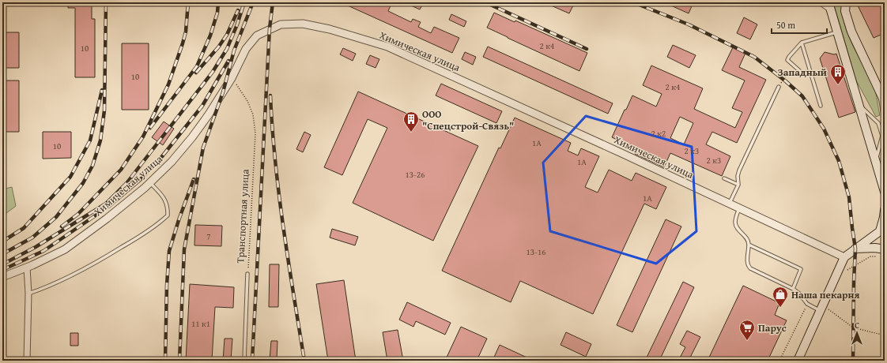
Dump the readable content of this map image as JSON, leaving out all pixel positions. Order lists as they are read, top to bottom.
{
  "streets": {
    "street": ["Химическая улица"],
    "lane": ["Транспортная улица"]
  },
  "crossings": [
    ["Химическая улица", "Транспортная улица"]
  ],
  "places": {
    "building": ["Западный", "ООО \"Спецстрой-Связь\""],
    "shop": ["Наша пекарня"],
    "supermarket": ["Парус"]
  },
  "house_numbers": [
    "2 к4",
    "10",
    "10",
    "2 к4",
    "2 к2",
    "1А",
    "10",
    "2 к3",
    "2 к3",
    "1А",
    "13-26",
    "1А",
    "7",
    "13-16",
    "11 к1"
  ],
  "scale_bar": "50 m",
  "north": "top"
}
